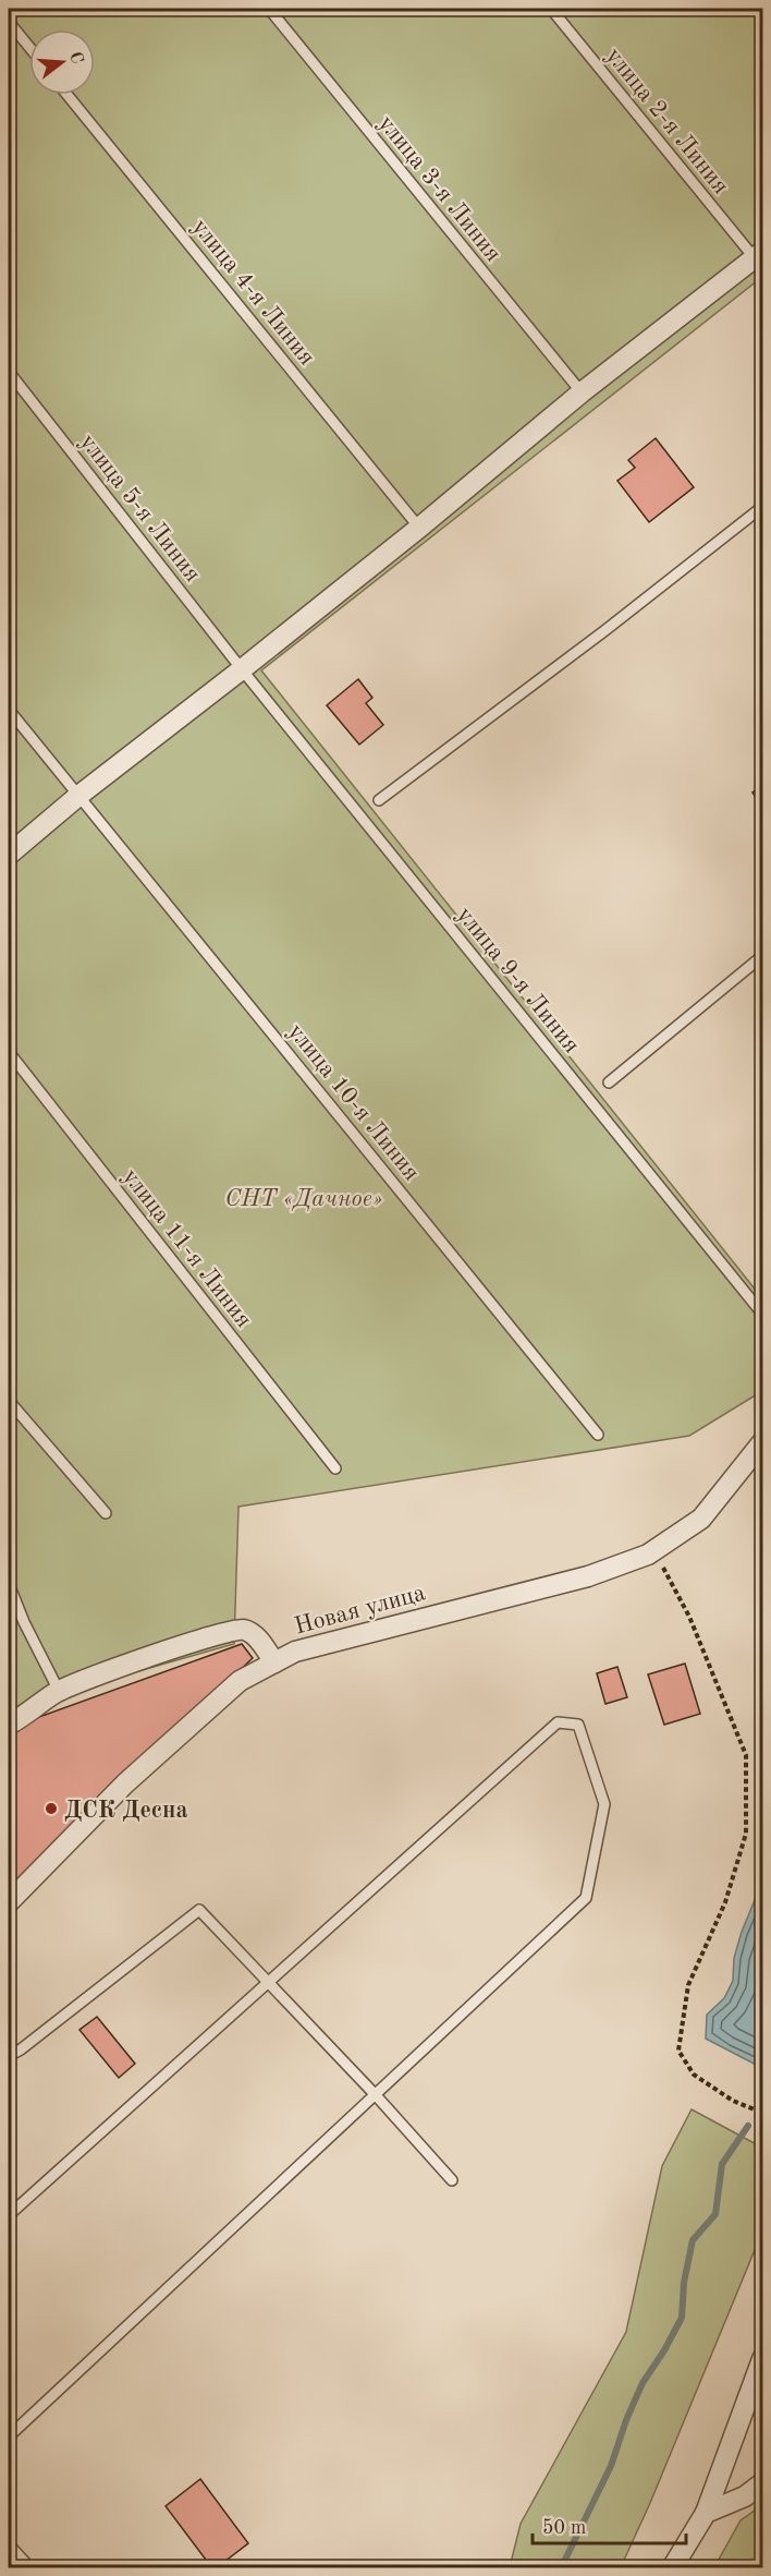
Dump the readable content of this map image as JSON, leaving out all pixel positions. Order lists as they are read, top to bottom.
{
  "streets": {
    "street": ["Новая улица"],
    "lane": [
      "улица 2-я Линия",
      "улица 3-я Линия",
      "улица 4-я Линия",
      "улица 5-я Линия",
      "улица 9-я Линия",
      "улица 10-я Линия",
      "улица 11-я Линия"
    ]
  },
  "crossings": [
    ["улица 5-я Линия", "улица 9-я Линия"]
  ],
  "parks": ["СНТ «Дачное»"],
  "places": ["ДСК Десна"],
  "scale_bar": "50 m",
  "north": "right"
}
